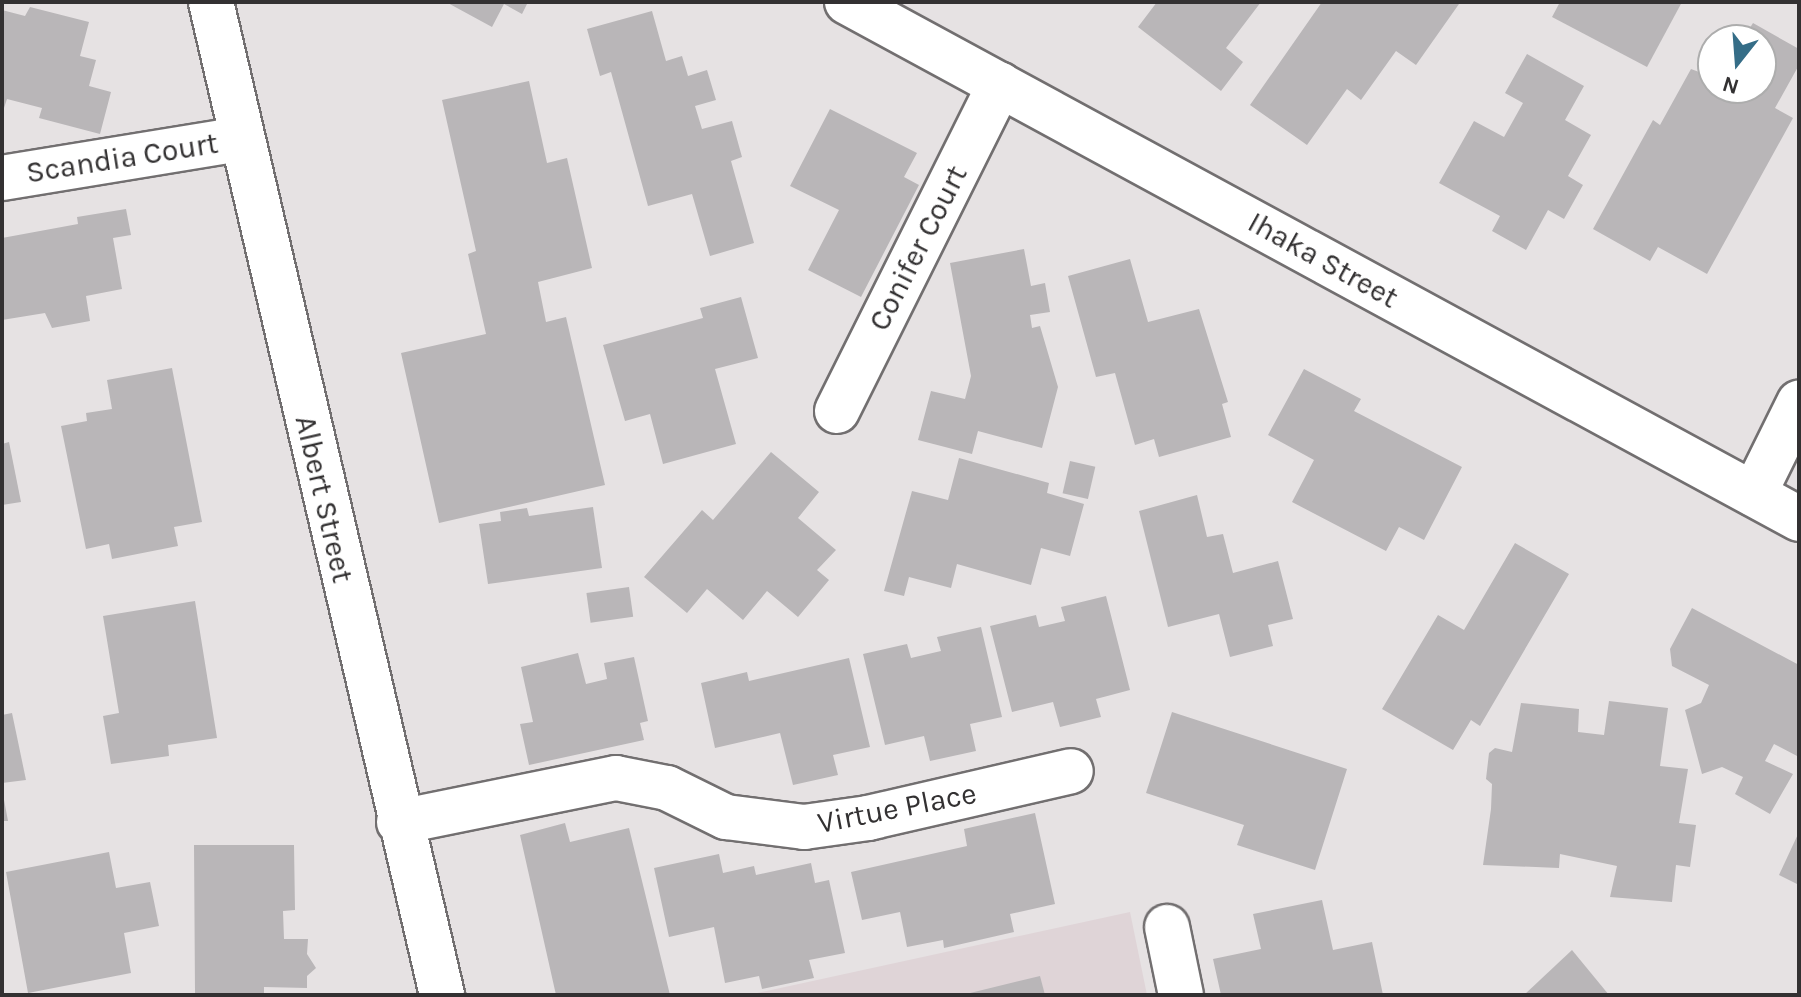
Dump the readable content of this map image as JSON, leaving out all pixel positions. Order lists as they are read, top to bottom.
{
  "streets": {
    "street": [
      "Scandia Court",
      "Conifer Court",
      "Ihaka Street",
      "Albert Street",
      "Virtue Place"
    ]
  },
  "crossings": [
    ["Scandia Court", "Albert Street"],
    ["Conifer Court", "Ihaka Street"],
    ["Albert Street", "Virtue Place"]
  ],
  "north": "bottom"
}
